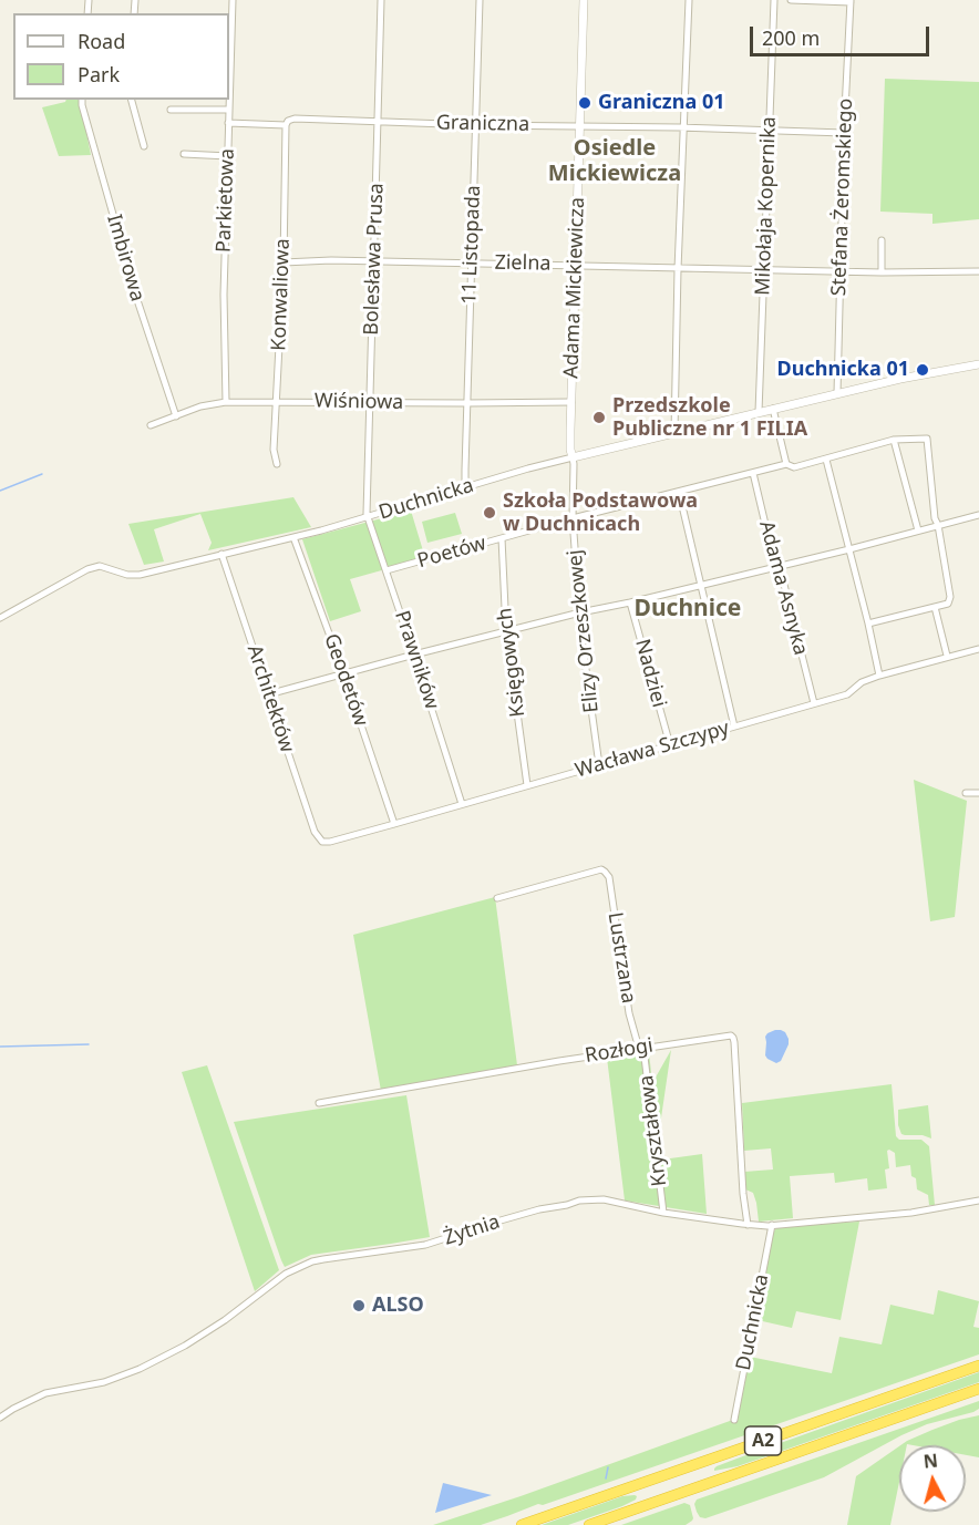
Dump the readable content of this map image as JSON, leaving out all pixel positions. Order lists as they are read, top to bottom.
{
  "streets": {
    "highway": ["A2"],
    "street": [
      "Graniczna",
      "Stefana Żeromskiego",
      "Parkietowa",
      "Mikołaja Kopernika",
      "11 Listopada",
      "Imbirowa",
      "Bolesława Prusa",
      "Zielna",
      "Adama Mickiewicza",
      "Konwaliowa",
      "Wiśniowa",
      "Duchnicka",
      "Poetów",
      "Adama Asnyka",
      "Elizy Orzeszkowej",
      "Prawników",
      "Księgowych",
      "Nadziei",
      "Geodetów",
      "Architektów",
      "Wacława Szczypy",
      "Lustrzana",
      "Rozłogi",
      "Kryształowa",
      "Żytnia"
    ]
  },
  "crossings": [
    ["Graniczna", "Stefana Żeromskiego"],
    ["Graniczna", "Parkietowa"],
    ["Graniczna", "Mikołaja Kopernika"],
    ["Graniczna", "11 Listopada"],
    ["Graniczna", "Bolesława Prusa"],
    ["Graniczna", "Adama Mickiewicza"],
    ["Graniczna", "Konwaliowa"],
    ["Stefana Żeromskiego", "Zielna"],
    ["Stefana Żeromskiego", "Duchnicka"],
    ["Parkietowa", "Wiśniowa"],
    ["Mikołaja Kopernika", "Zielna"],
    ["Mikołaja Kopernika", "Duchnicka"],
    ["11 Listopada", "Zielna"],
    ["11 Listopada", "Wiśniowa"],
    ["11 Listopada", "Duchnicka"],
    ["Imbirowa", "Wiśniowa"],
    ["Bolesława Prusa", "Zielna"],
    ["Bolesława Prusa", "Wiśniowa"],
    ["Bolesława Prusa", "Duchnicka"],
    ["Bolesława Prusa", "Prawników"],
    ["Zielna", "Adama Mickiewicza"],
    ["Zielna", "Konwaliowa"],
    ["Adama Mickiewicza", "Wiśniowa"],
    ["Adama Mickiewicza", "Duchnicka"],
    ["Adama Mickiewicza", "Elizy Orzeszkowej"],
    ["Konwaliowa", "Wiśniowa"],
    ["Duchnicka", "Elizy Orzeszkowej"],
    ["Duchnicka", "Prawników"],
    ["Duchnicka", "Geodetów"],
    ["Duchnicka", "Architektów"],
    ["Duchnicka", "Żytnia"],
    ["Poetów", "Adama Asnyka"],
    ["Poetów", "Elizy Orzeszkowej"],
    ["Poetów", "Prawników"],
    ["Poetów", "Księgowych"],
    ["Adama Asnyka", "Wacława Szczypy"],
    ["Elizy Orzeszkowej", "Wacława Szczypy"],
    ["Prawników", "Wacława Szczypy"],
    ["Księgowych", "Wacława Szczypy"],
    ["Nadziei", "Wacława Szczypy"],
    ["Geodetów", "Wacława Szczypy"],
    ["Architektów", "Wacława Szczypy"],
    ["Lustrzana", "Rozłogi"],
    ["Lustrzana", "Kryształowa"],
    ["Rozłogi", "Kryształowa"],
    ["Rozłogi", "Żytnia"],
    ["Kryształowa", "Żytnia"]
  ],
  "districts": ["Osiedle Mickiewicza", "Duchnice"],
  "places": [
    "Graniczna 01",
    "Duchnicka 01",
    "Przedszkole Publiczne nr 1 FILIA",
    "Szkoła Podstawowa w Duchnicach",
    "ALSO"
  ],
  "legend": ["Road", "Park"],
  "scale_bar": "200 m",
  "north": "top"
}
